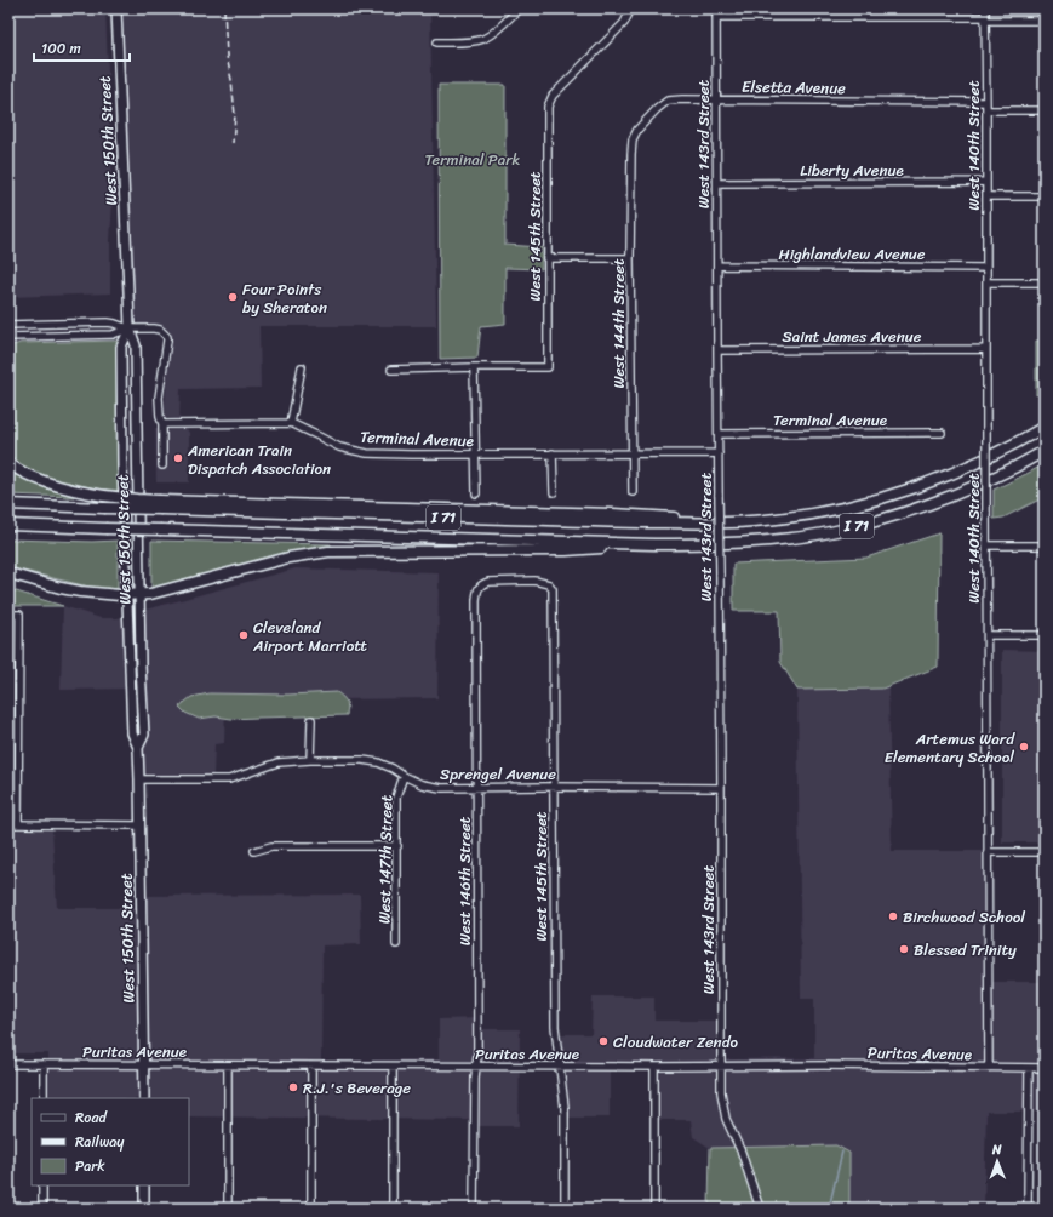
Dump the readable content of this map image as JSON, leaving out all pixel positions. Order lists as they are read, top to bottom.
{
  "streets": {
    "highway": ["I 71"],
    "main road": ["West 150th Street"],
    "street": [
      "Elsetta Avenue",
      "West 143rd Street",
      "West 140th Street",
      "Liberty Avenue",
      "West 145th Street",
      "Highlandview Avenue",
      "West 144th Street",
      "Saint James Avenue",
      "Terminal Avenue",
      "Sprengel Avenue",
      "West 147th Street",
      "West 146th Street",
      "Puritas Avenue"
    ]
  },
  "crossings": [
    ["Elsetta Avenue", "West 143rd Street"],
    ["Elsetta Avenue", "West 140th Street"],
    ["Elsetta Avenue", "West 144th Street"],
    ["West 150th Street", "Sprengel Avenue"],
    ["West 150th Street", "Puritas Avenue"],
    ["West 143rd Street", "Liberty Avenue"],
    ["West 143rd Street", "Highlandview Avenue"],
    ["West 143rd Street", "Saint James Avenue"],
    ["West 143rd Street", "Terminal Avenue"],
    ["West 143rd Street", "Sprengel Avenue"],
    ["West 143rd Street", "Puritas Avenue"],
    ["West 140th Street", "Liberty Avenue"],
    ["West 140th Street", "Highlandview Avenue"],
    ["West 140th Street", "Saint James Avenue"],
    ["West 140th Street", "Puritas Avenue"],
    ["West 145th Street", "Sprengel Avenue"],
    ["West 145th Street", "West 146th Street"],
    ["West 145th Street", "Puritas Avenue"],
    ["West 144th Street", "Terminal Avenue"],
    ["Sprengel Avenue", "West 147th Street"],
    ["Sprengel Avenue", "West 146th Street"],
    ["West 146th Street", "Puritas Avenue"]
  ],
  "parks": ["Terminal Park"],
  "places": [
    "Four Points by Sheraton",
    "American Train Dispatch Association",
    "Cleveland Airport Marriott",
    "Artemus Ward Elementary School",
    "Birchwood School",
    "Blessed Trinity",
    "Cloudwater Zendo",
    "R.J.'s Beverage"
  ],
  "legend": ["Road", "Railway", "Park"],
  "scale_bar": "100 m",
  "north": "top"
}
